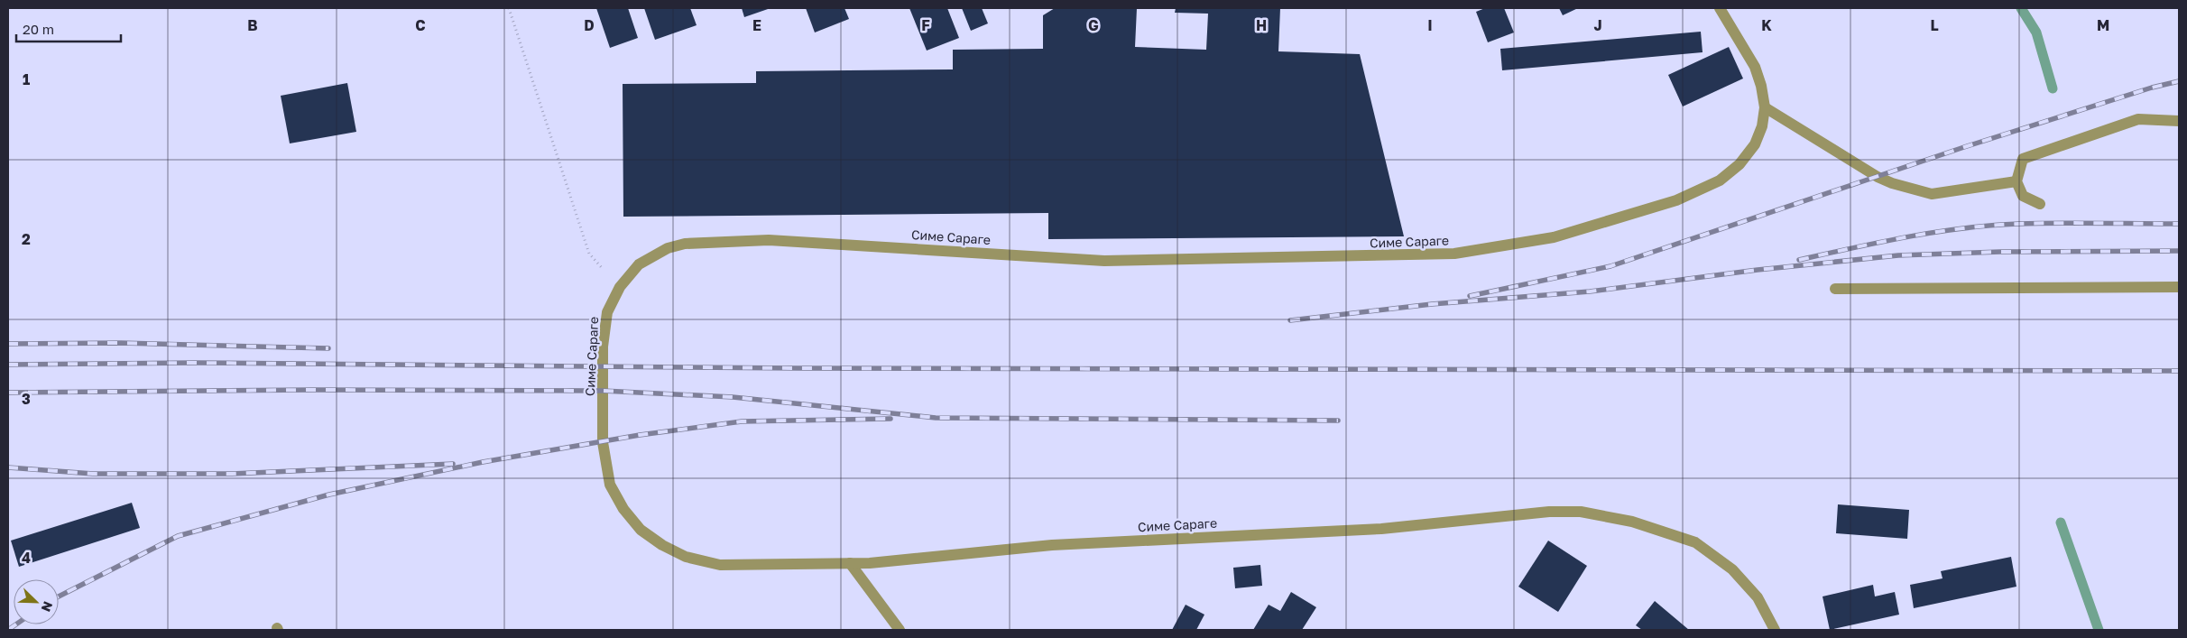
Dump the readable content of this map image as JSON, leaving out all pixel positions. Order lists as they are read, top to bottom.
{
  "streets": {
    "street": ["Симе Сараге"]
  },
  "scale_bar": "20 m",
  "north": "bottom right",
  "grid": {
    "columns": [
      "B",
      "C",
      "D",
      "E",
      "F",
      "G",
      "H",
      "I",
      "J",
      "K",
      "L",
      "M"
    ],
    "rows": [
      "1",
      "2",
      "3",
      "4"
    ]
  }
}
